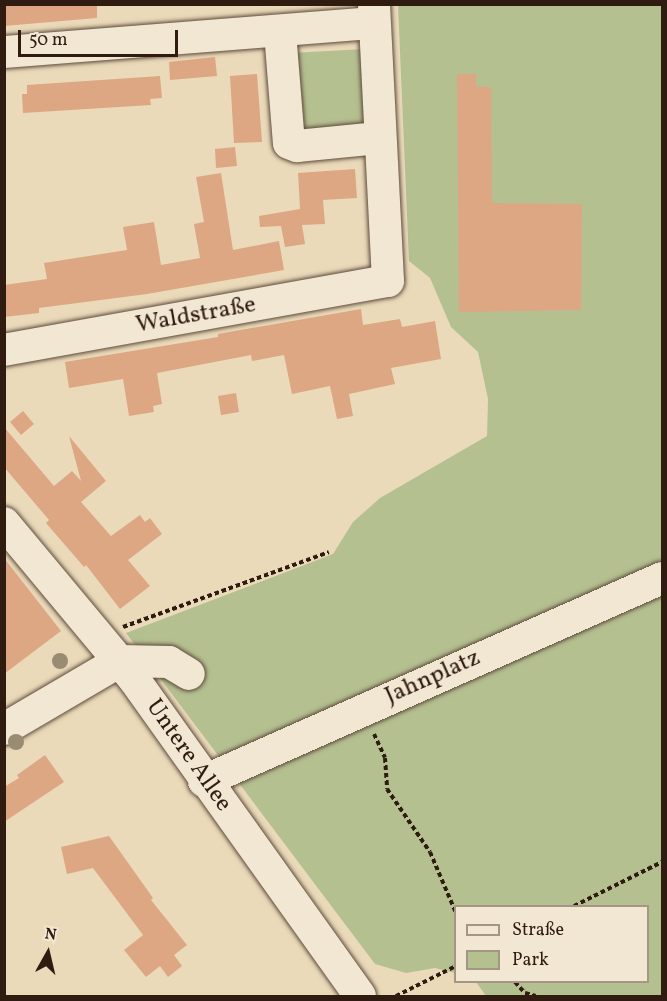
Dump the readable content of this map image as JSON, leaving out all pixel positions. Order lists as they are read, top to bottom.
{
  "streets": {
    "street": ["Waldstraße", "Jahnplatz", "Untere Allee"]
  },
  "crossings": [
    ["Jahnplatz", "Untere Allee"]
  ],
  "legend": ["Straße", "Park"],
  "scale_bar": "50 m",
  "north": "top"
}
